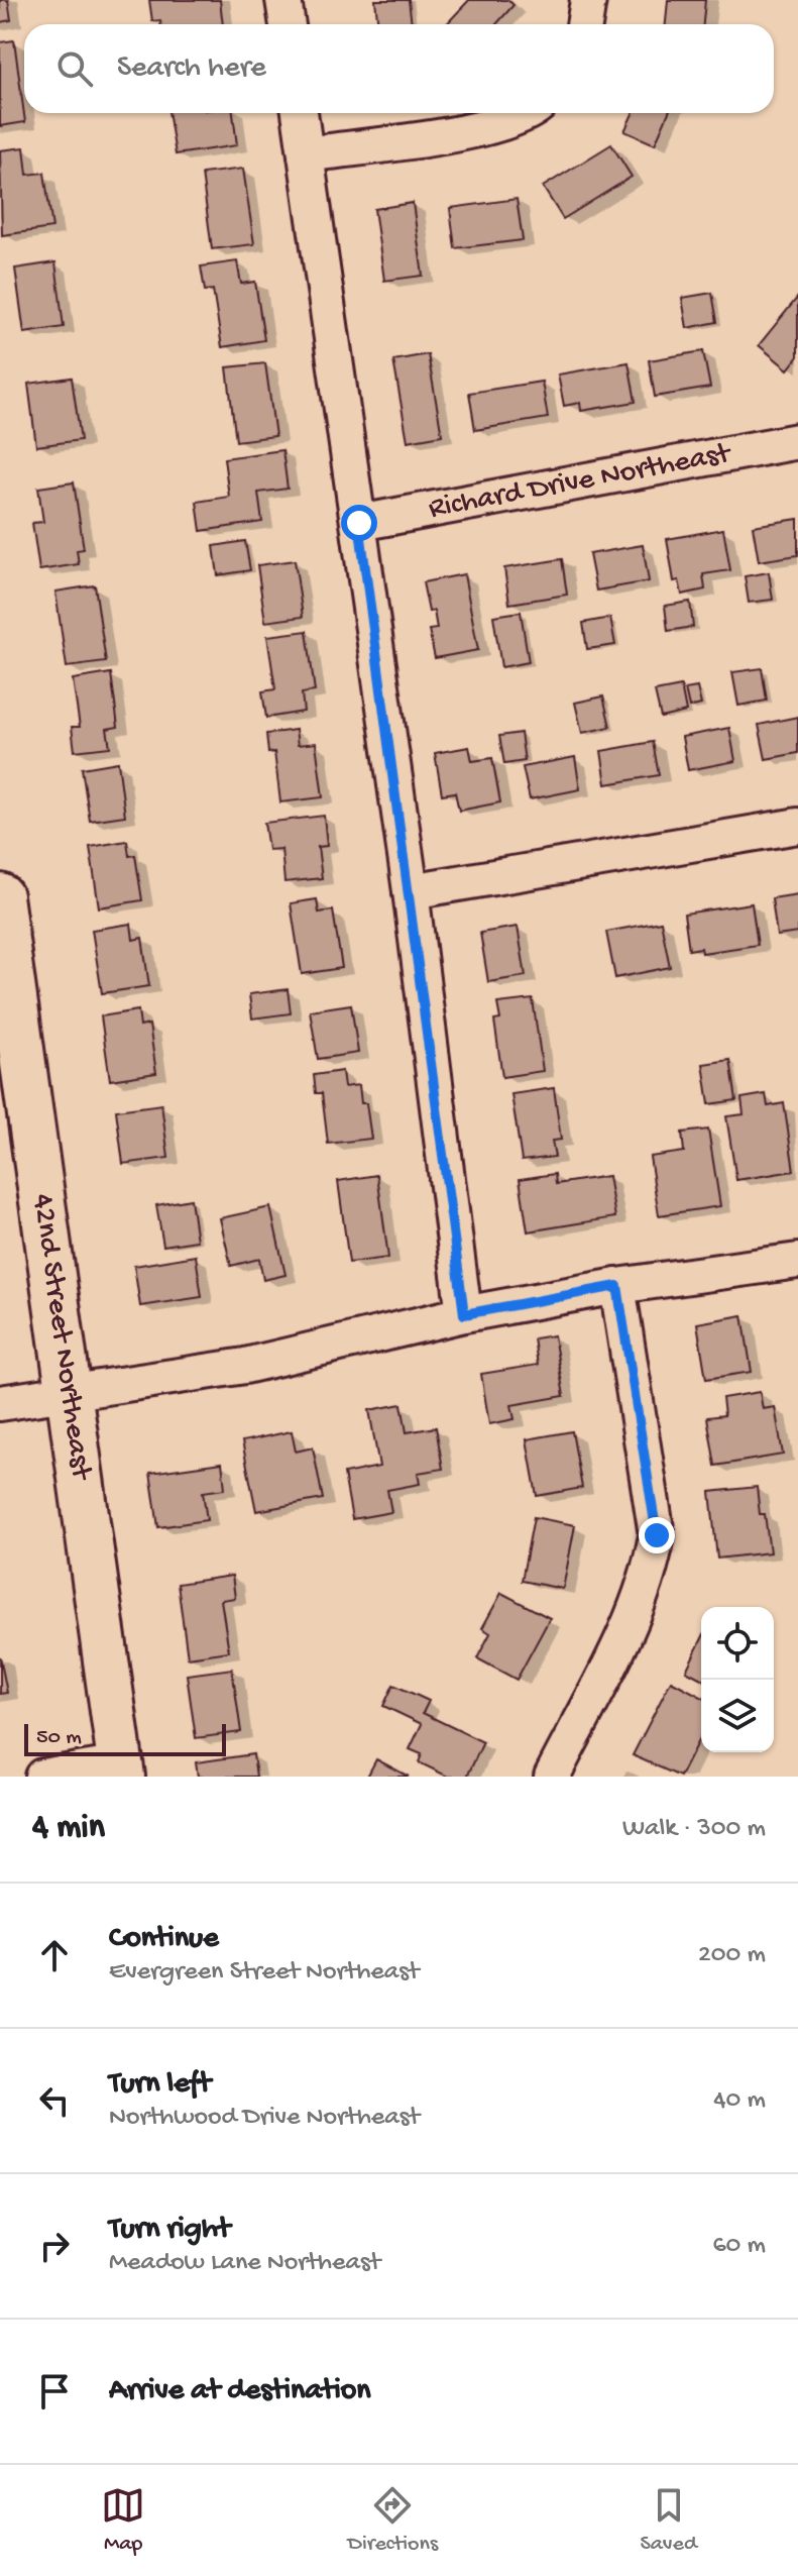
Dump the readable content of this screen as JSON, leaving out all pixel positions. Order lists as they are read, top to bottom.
{
  "streets": {
    "main road": ["42nd Street Northeast"],
    "street": ["Richard Drive Northeast"]
  },
  "scale_bar": "50 m",
  "page": {
    "search": "Search here",
    "scale": "50 m",
    "heading": ["4 min", "Walk · 300 m"],
    "list": [
      ["Continue", "Evergreen Street Northeast", "200 m"],
      ["Turn left", "Northwood Drive Northeast", "40 m"],
      ["Turn right", "Meadow Lane Northeast", "60 m"],
      "Arrive at destination"
    ],
    "nav": ["Map", "Directions", "Saved"]
  }
}
